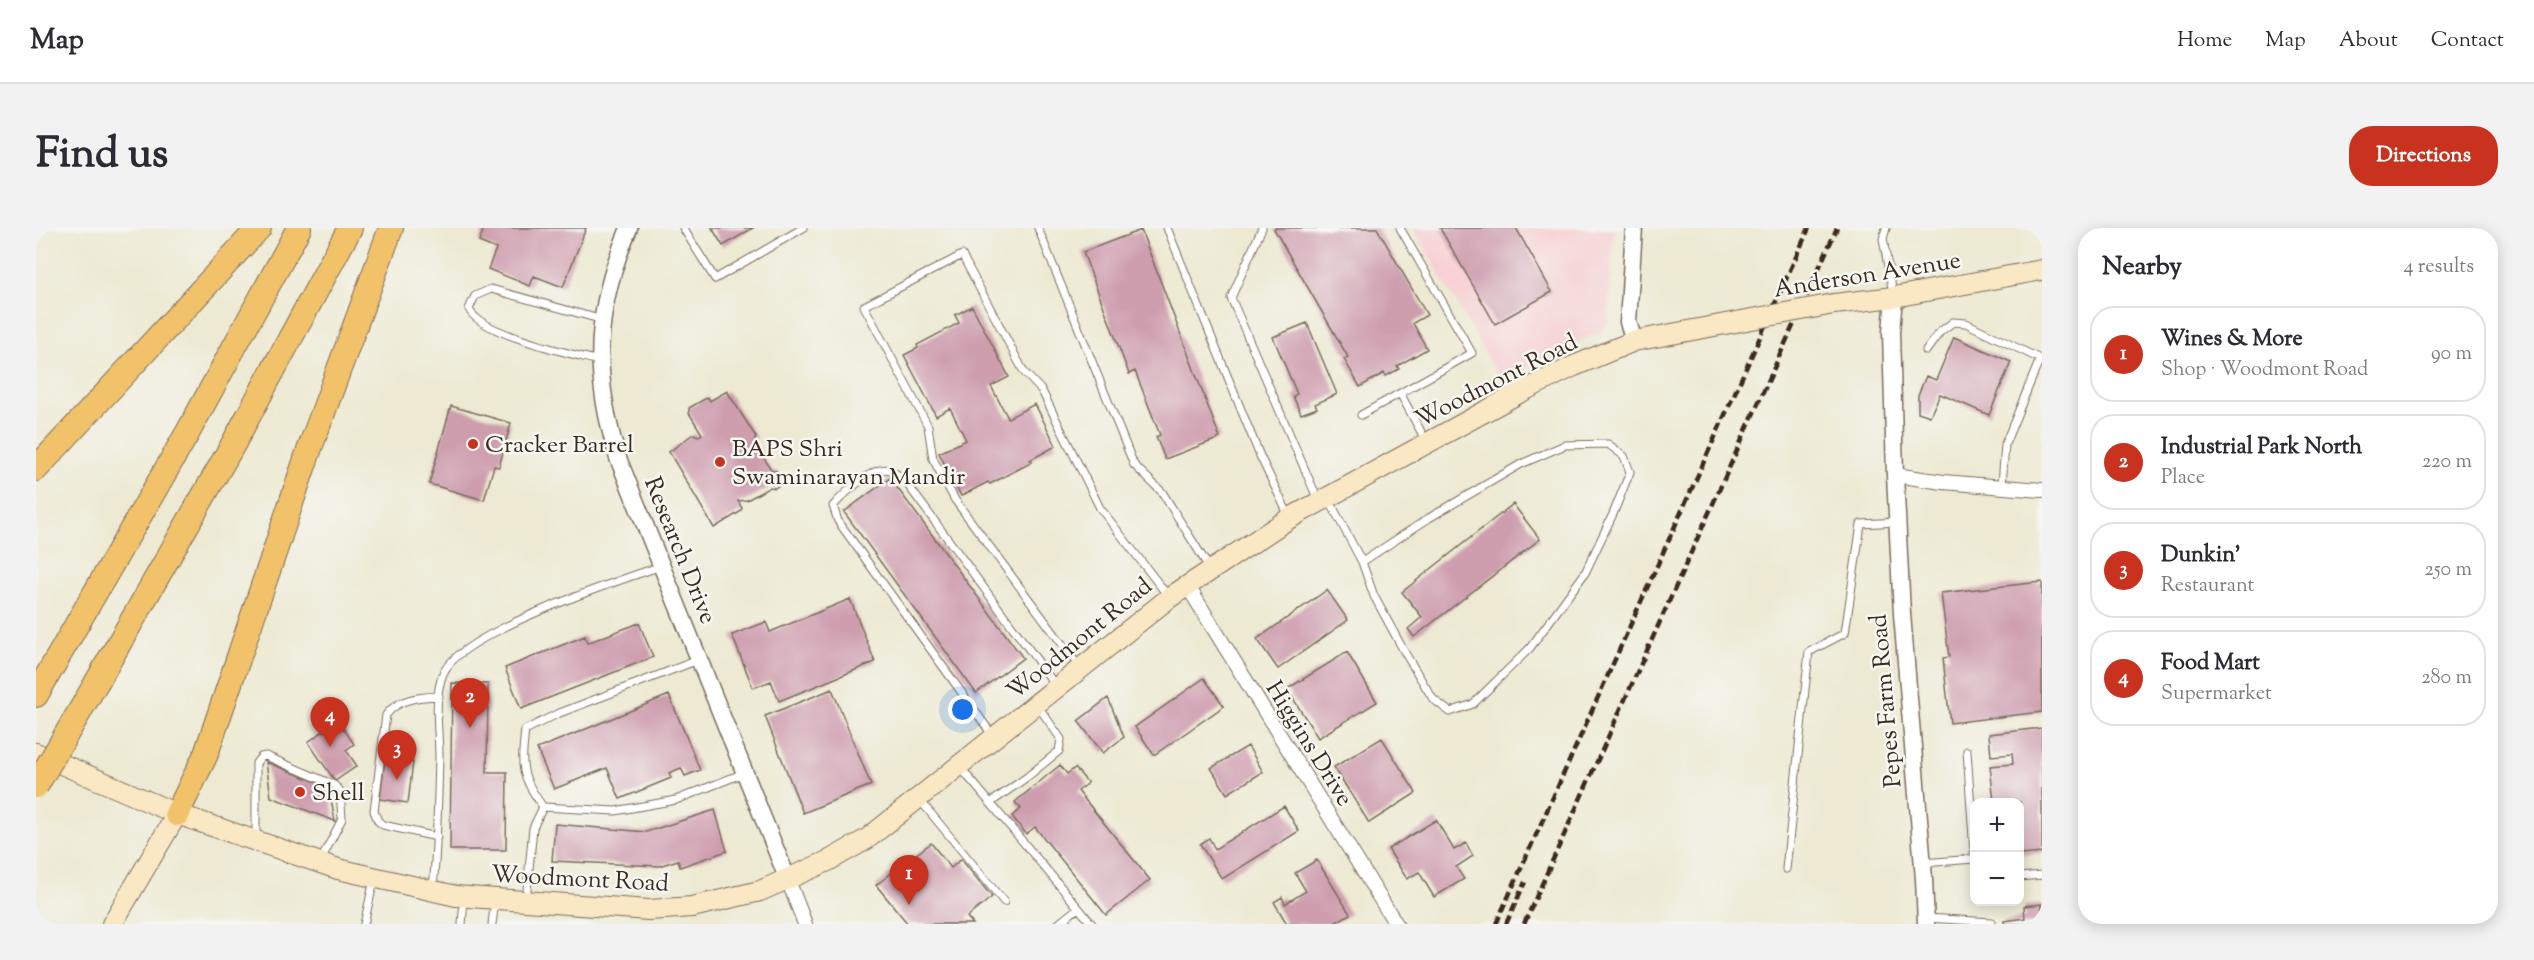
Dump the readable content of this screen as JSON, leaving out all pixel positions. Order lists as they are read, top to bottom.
{
  "streets": {
    "main road": ["Anderson Avenue", "Woodmont Road"],
    "street": ["Research Drive", "Pepes Farm Road", "Higgins Drive"]
  },
  "crossings": [
    ["Anderson Avenue", "Woodmont Road"],
    ["Woodmont Road", "Research Drive"],
    ["Woodmont Road", "Higgins Drive"]
  ],
  "places": ["Cracker Barrel", "BAPS Shri Swaminarayan Mandir", "Shell"],
  "page": {
    "header": "Map",
    "nav": [
      "Home",
      "Map",
      "About",
      "Contact"
    ],
    "title": "Find us",
    "buttons": "Directions",
    "heading": ["Nearby", "4 results"],
    "list": [
      {
        "mark": "1",
        "name": "Wines & More",
        "note": "Shop · Woodmont Road",
        "value": "90 m"
      },
      {
        "mark": "2",
        "name": "Industrial Park North",
        "note": "Place",
        "value": "220 m"
      },
      {
        "mark": "3",
        "name": "Dunkin'",
        "note": "Restaurant",
        "value": "250 m"
      },
      {
        "mark": "4",
        "name": "Food Mart",
        "note": "Supermarket",
        "value": "280 m"
      }
    ],
    "pins": [
      "2",
      "4",
      "3",
      "1"
    ],
    "map_buttons": ["+", "−"]
  }
}
